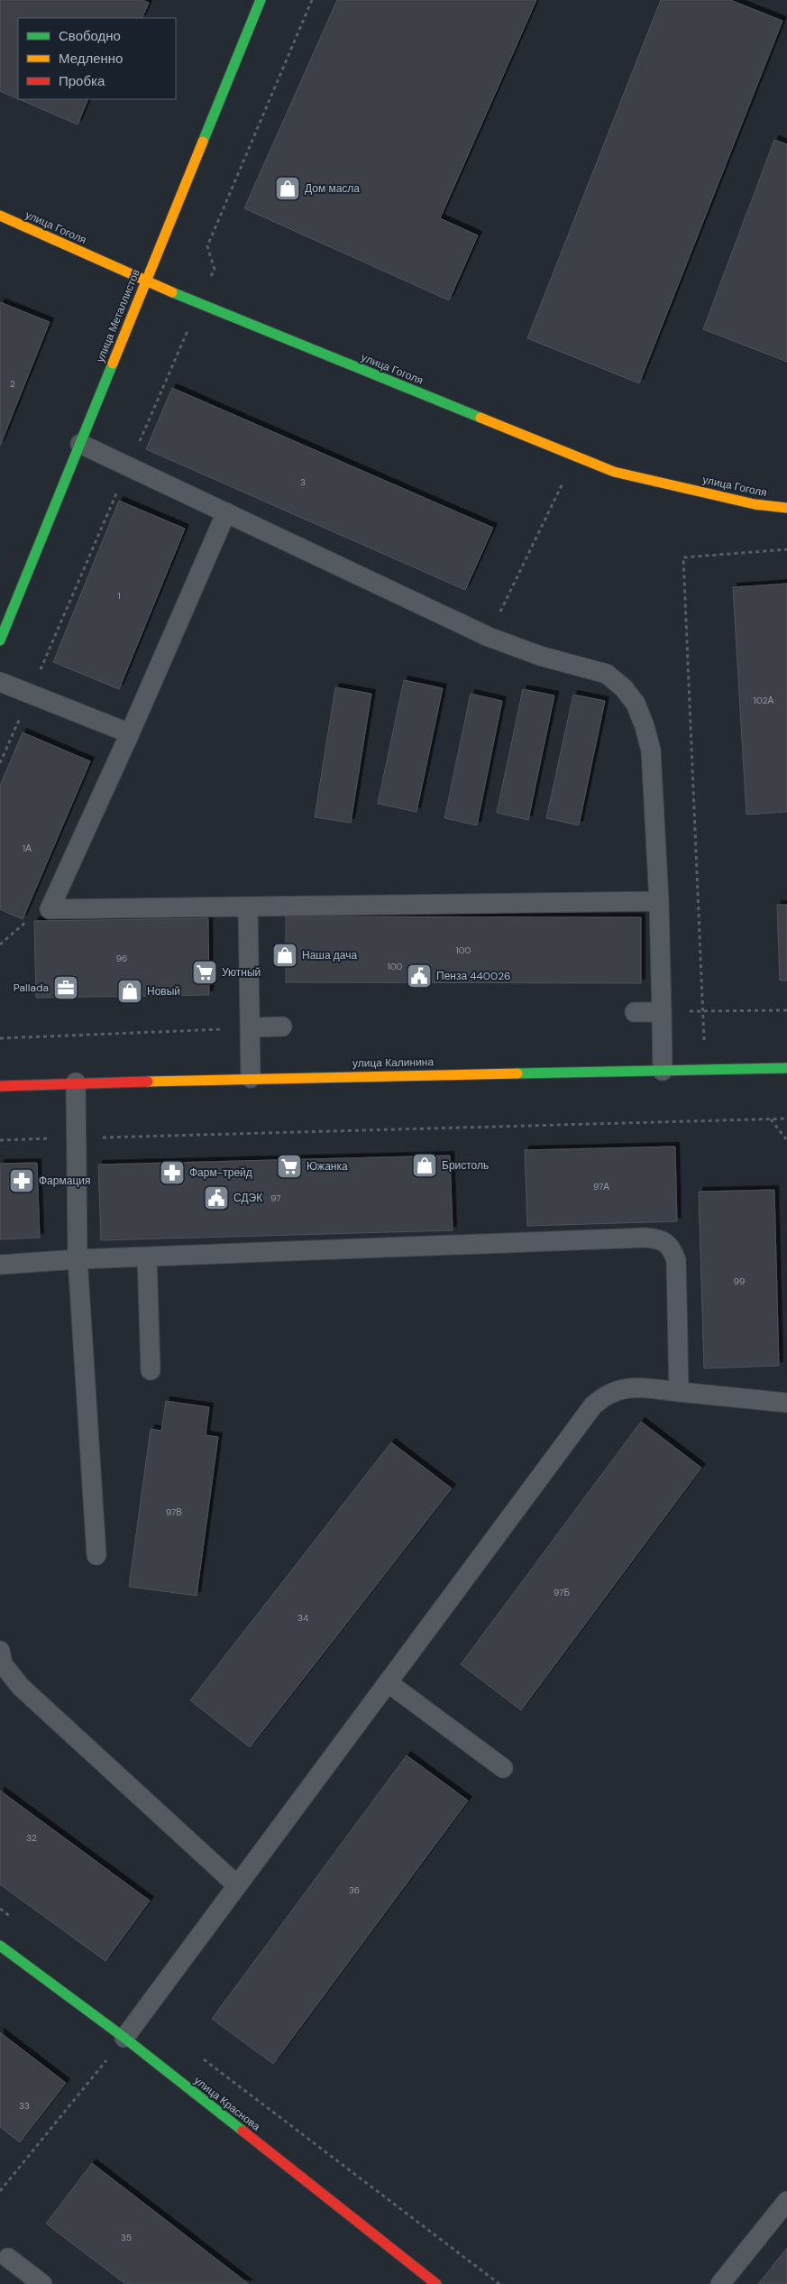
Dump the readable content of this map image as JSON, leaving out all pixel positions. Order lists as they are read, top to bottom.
{
  "streets": {
    "main road": [
      "улица Гоголя",
      "улица Металлистов",
      "улица Калинина",
      "улица Краснова"
    ]
  },
  "crossings": [
    ["улица Гоголя", "улица Металлистов"]
  ],
  "places": {
    "shop": [
      "Дом масла",
      "Наша дача",
      "Новый",
      "Бристоль"
    ],
    "supermarket": ["Уютный", "Южанка"],
    "public building": ["Пенза 440026", "СДЭК"],
    "office": ["Pallada"],
    "pharmacy": ["Фарм-трейд", "Фармация"]
  },
  "house_numbers": [
    "2",
    "3",
    "1",
    "102А",
    "1А",
    "100",
    "96",
    "100",
    "97А",
    "97",
    "99",
    "97В",
    "97Б",
    "34",
    "32",
    "36",
    "33",
    "35"
  ],
  "legend": ["Свободно", "Медленно", "Пробка"]
}
